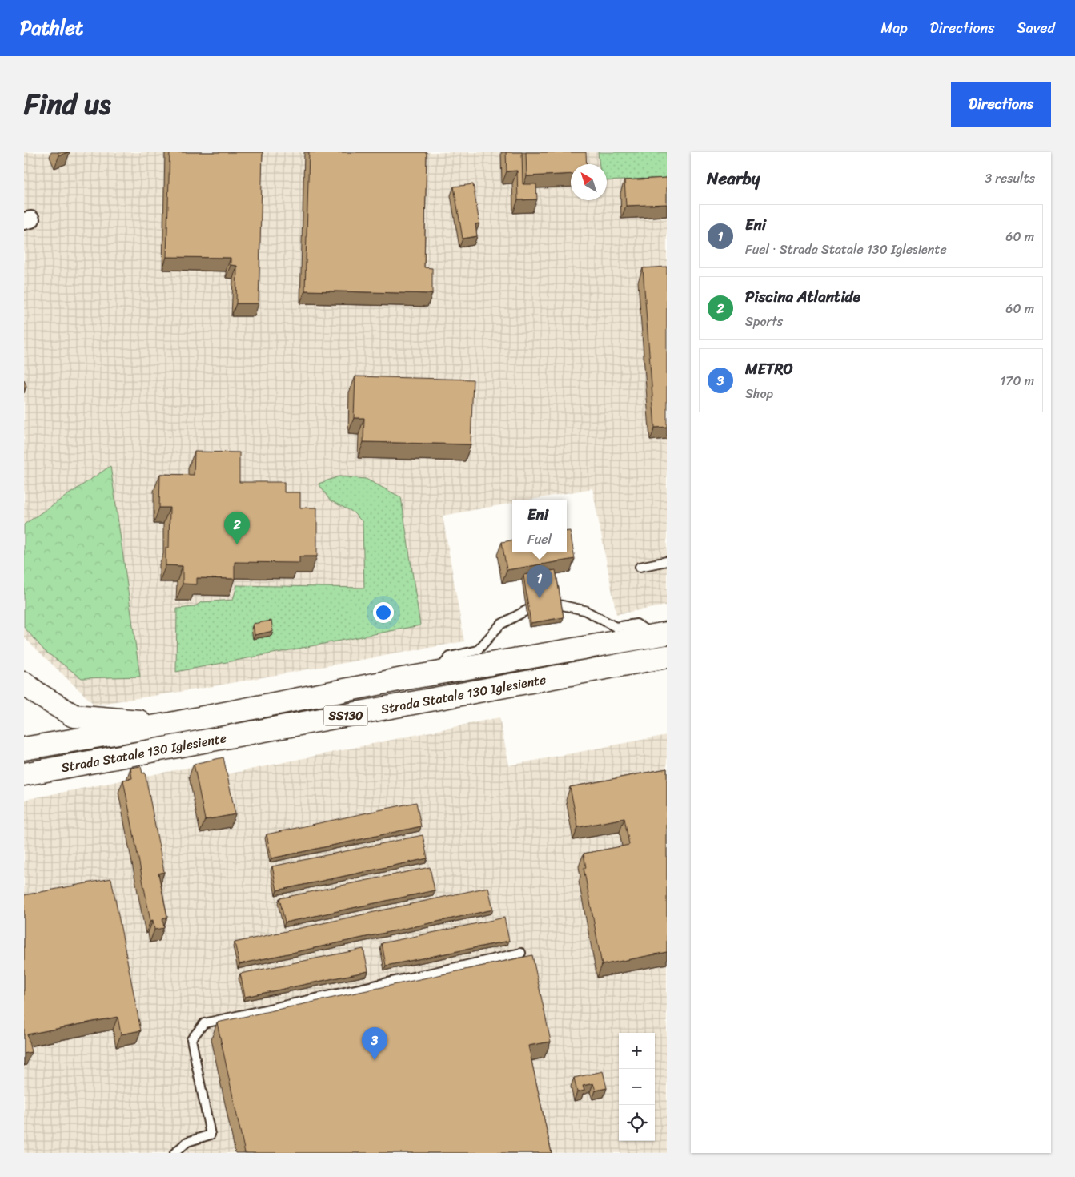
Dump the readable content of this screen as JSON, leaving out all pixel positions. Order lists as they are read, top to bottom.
{
  "streets": {
    "highway": ["Strada Statale 130 Iglesiente", "SS130"]
  },
  "north": "top left",
  "page": {
    "header": "Pathlet",
    "nav": ["Map", "Directions", "Saved"],
    "title": "Find us",
    "buttons": "Directions",
    "heading": ["Nearby", "3 results"],
    "list": [
      {
        "mark": "1",
        "name": "Eni",
        "note": "Fuel · Strada Statale 130 Iglesiente",
        "value": "60 m"
      },
      {
        "mark": "2",
        "name": "Piscina Atlantide",
        "note": "Sports",
        "value": "60 m"
      },
      {
        "mark": "3",
        "name": "METRO",
        "note": "Shop",
        "value": "170 m"
      }
    ],
    "popup": ["Eni", "Fuel"],
    "pins": ["2", "1", "3"],
    "map_buttons": ["+", "−"]
  }
}
